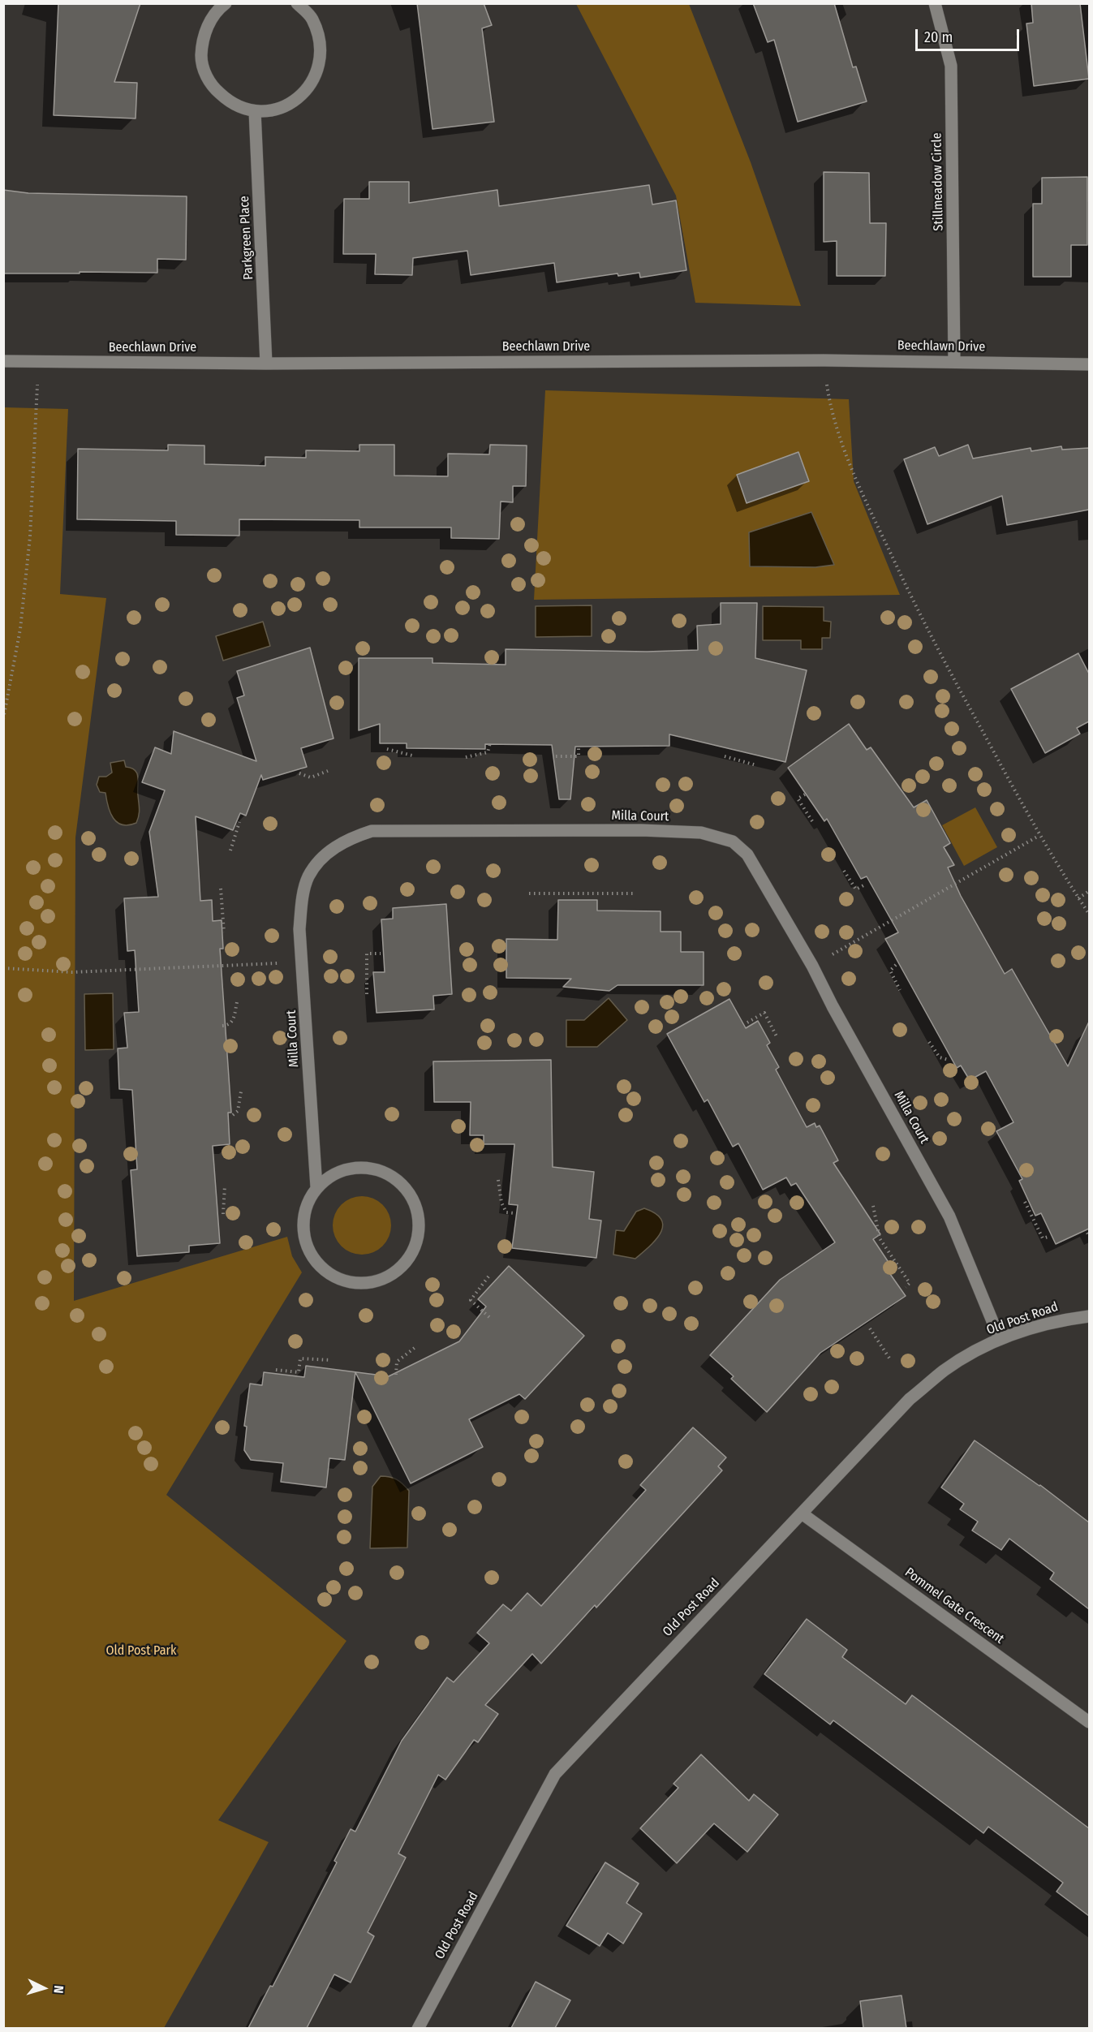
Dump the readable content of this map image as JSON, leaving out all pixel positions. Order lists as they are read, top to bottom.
{
  "streets": {
    "street": [
      "Stillmeadow Circle",
      "Parkgreen Place",
      "Beechlawn Drive",
      "Milla Court",
      "Old Post Road",
      "Pommel Gate Crescent"
    ]
  },
  "crossings": [
    ["Stillmeadow Circle", "Beechlawn Drive"],
    ["Parkgreen Place", "Beechlawn Drive"],
    ["Milla Court", "Old Post Road"],
    ["Old Post Road", "Pommel Gate Crescent"]
  ],
  "parks": ["Old Post Park"],
  "scale_bar": "20 m",
  "north": "right"
}
